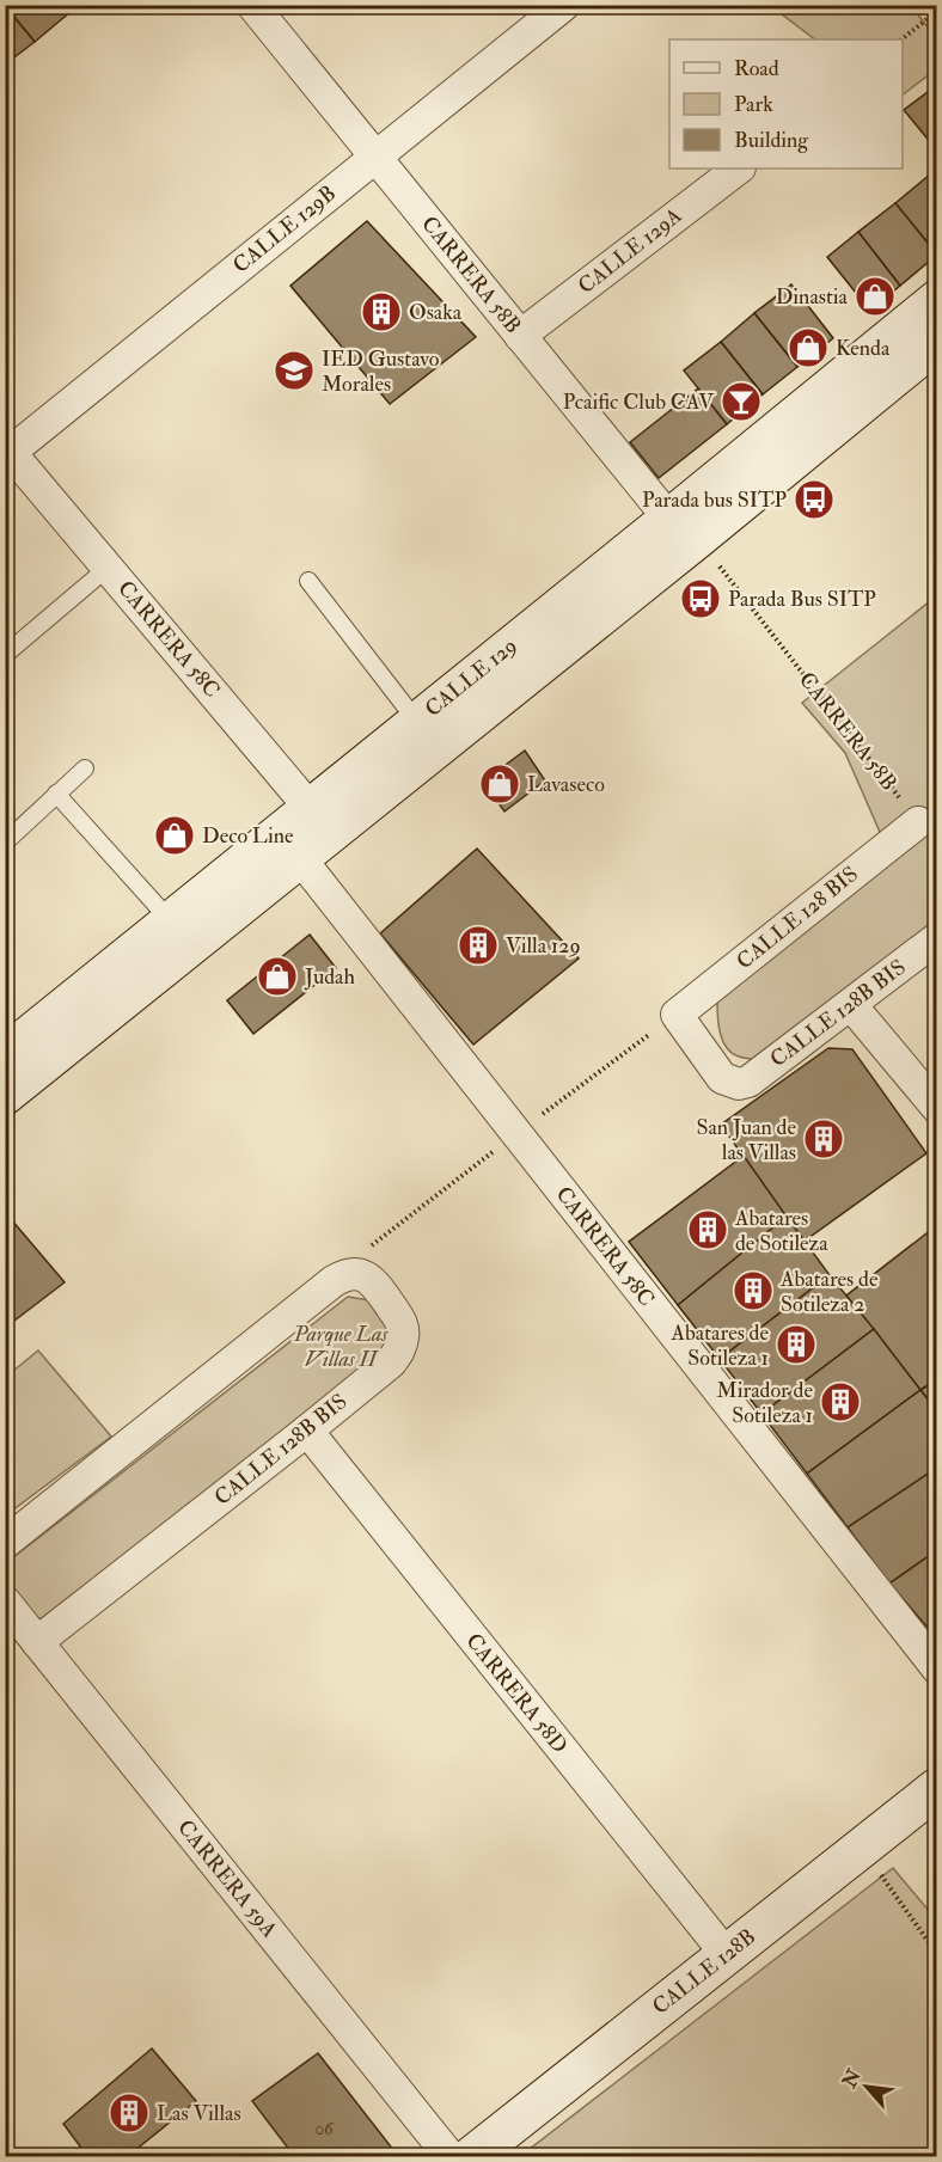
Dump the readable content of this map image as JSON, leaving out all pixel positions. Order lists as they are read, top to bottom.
{
  "streets": {
    "main road": ["CALLE 129", "CALLE 128B"],
    "street": [
      "CALLE 129B",
      "CALLE 129A",
      "CARRERA 58B",
      "CARRERA 58C",
      "CALLE 128 BIS",
      "CALLE 128B BIS",
      "CARRERA 58D",
      "CARRERA 59A"
    ]
  },
  "crossings": [
    ["CALLE 129B", "CARRERA 58B"],
    ["CALLE 129B", "CARRERA 58C"],
    ["CALLE 129A", "CARRERA 58B"],
    ["CARRERA 58B", "CALLE 129"],
    ["CARRERA 58B", "CALLE 128 BIS"],
    ["CARRERA 58C", "CALLE 129"],
    ["CALLE 128 BIS", "CALLE 128B BIS"],
    ["CALLE 128B BIS", "CARRERA 58D"],
    ["CALLE 128B BIS", "CARRERA 59A"],
    ["CARRERA 58D", "CALLE 128B"]
  ],
  "parks": ["Parque Las Villas II"],
  "places": {
    "shop": [
      "Dinastia",
      "Kenda",
      "Lavaseco",
      "Deco Line",
      "Judah"
    ],
    "building": [
      "Osaka",
      "Villa 129",
      "San Juan de las Villas",
      "Abatares de Sotileza",
      "Abatares de Sotileza 2",
      "Abatares de Sotileza 1",
      "Mirador de Sotileza 1",
      "Las Villas"
    ],
    "school or university": ["IED Gustavo Morales"],
    "bar": ["Pcaific Club CAV"],
    "bus stop": ["Parada bus SITP", "Parada Bus SITP"]
  },
  "house_numbers": ["06"],
  "legend": ["Road", "Park", "Building"],
  "north": "top left"
}
